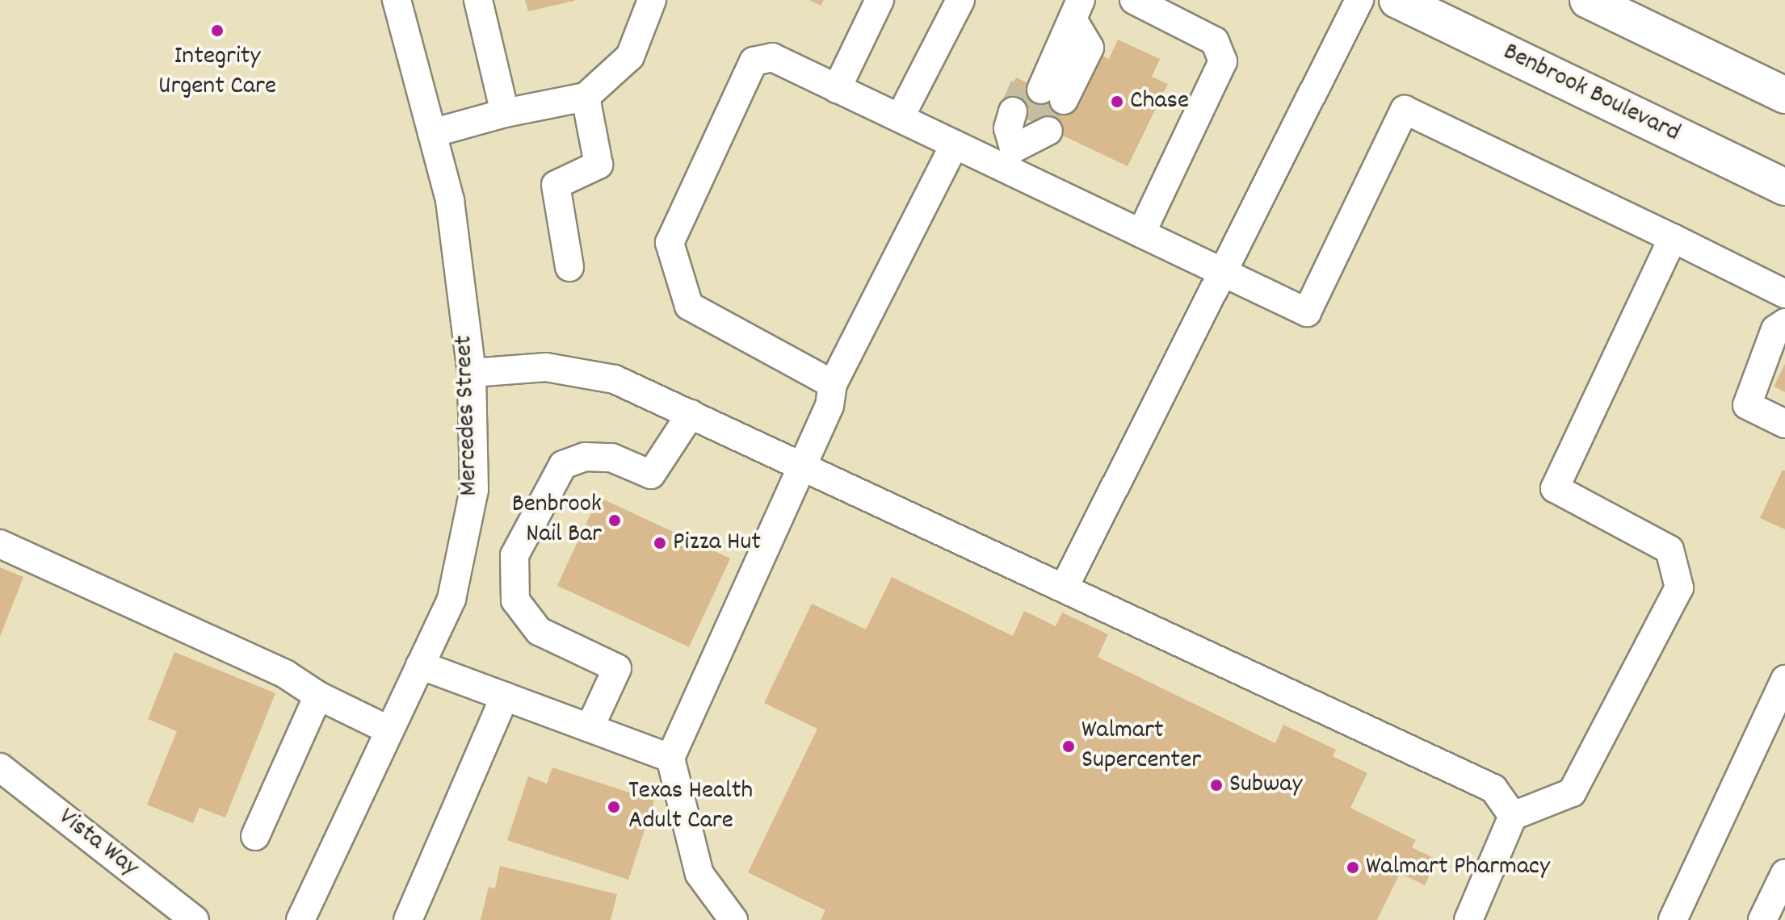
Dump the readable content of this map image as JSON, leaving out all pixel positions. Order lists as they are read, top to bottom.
{
  "streets": {
    "highway": ["Benbrook Boulevard"],
    "street": ["Mercedes Street", "Vista Way"]
  },
  "places": [
    "Integrity Urgent Care",
    "Chase",
    "Benbrook Nail Bar",
    "Pizza Hut",
    "Walmart Supercenter",
    "Subway",
    "Texas Health Adult Care",
    "Walmart Pharmacy"
  ]
}
